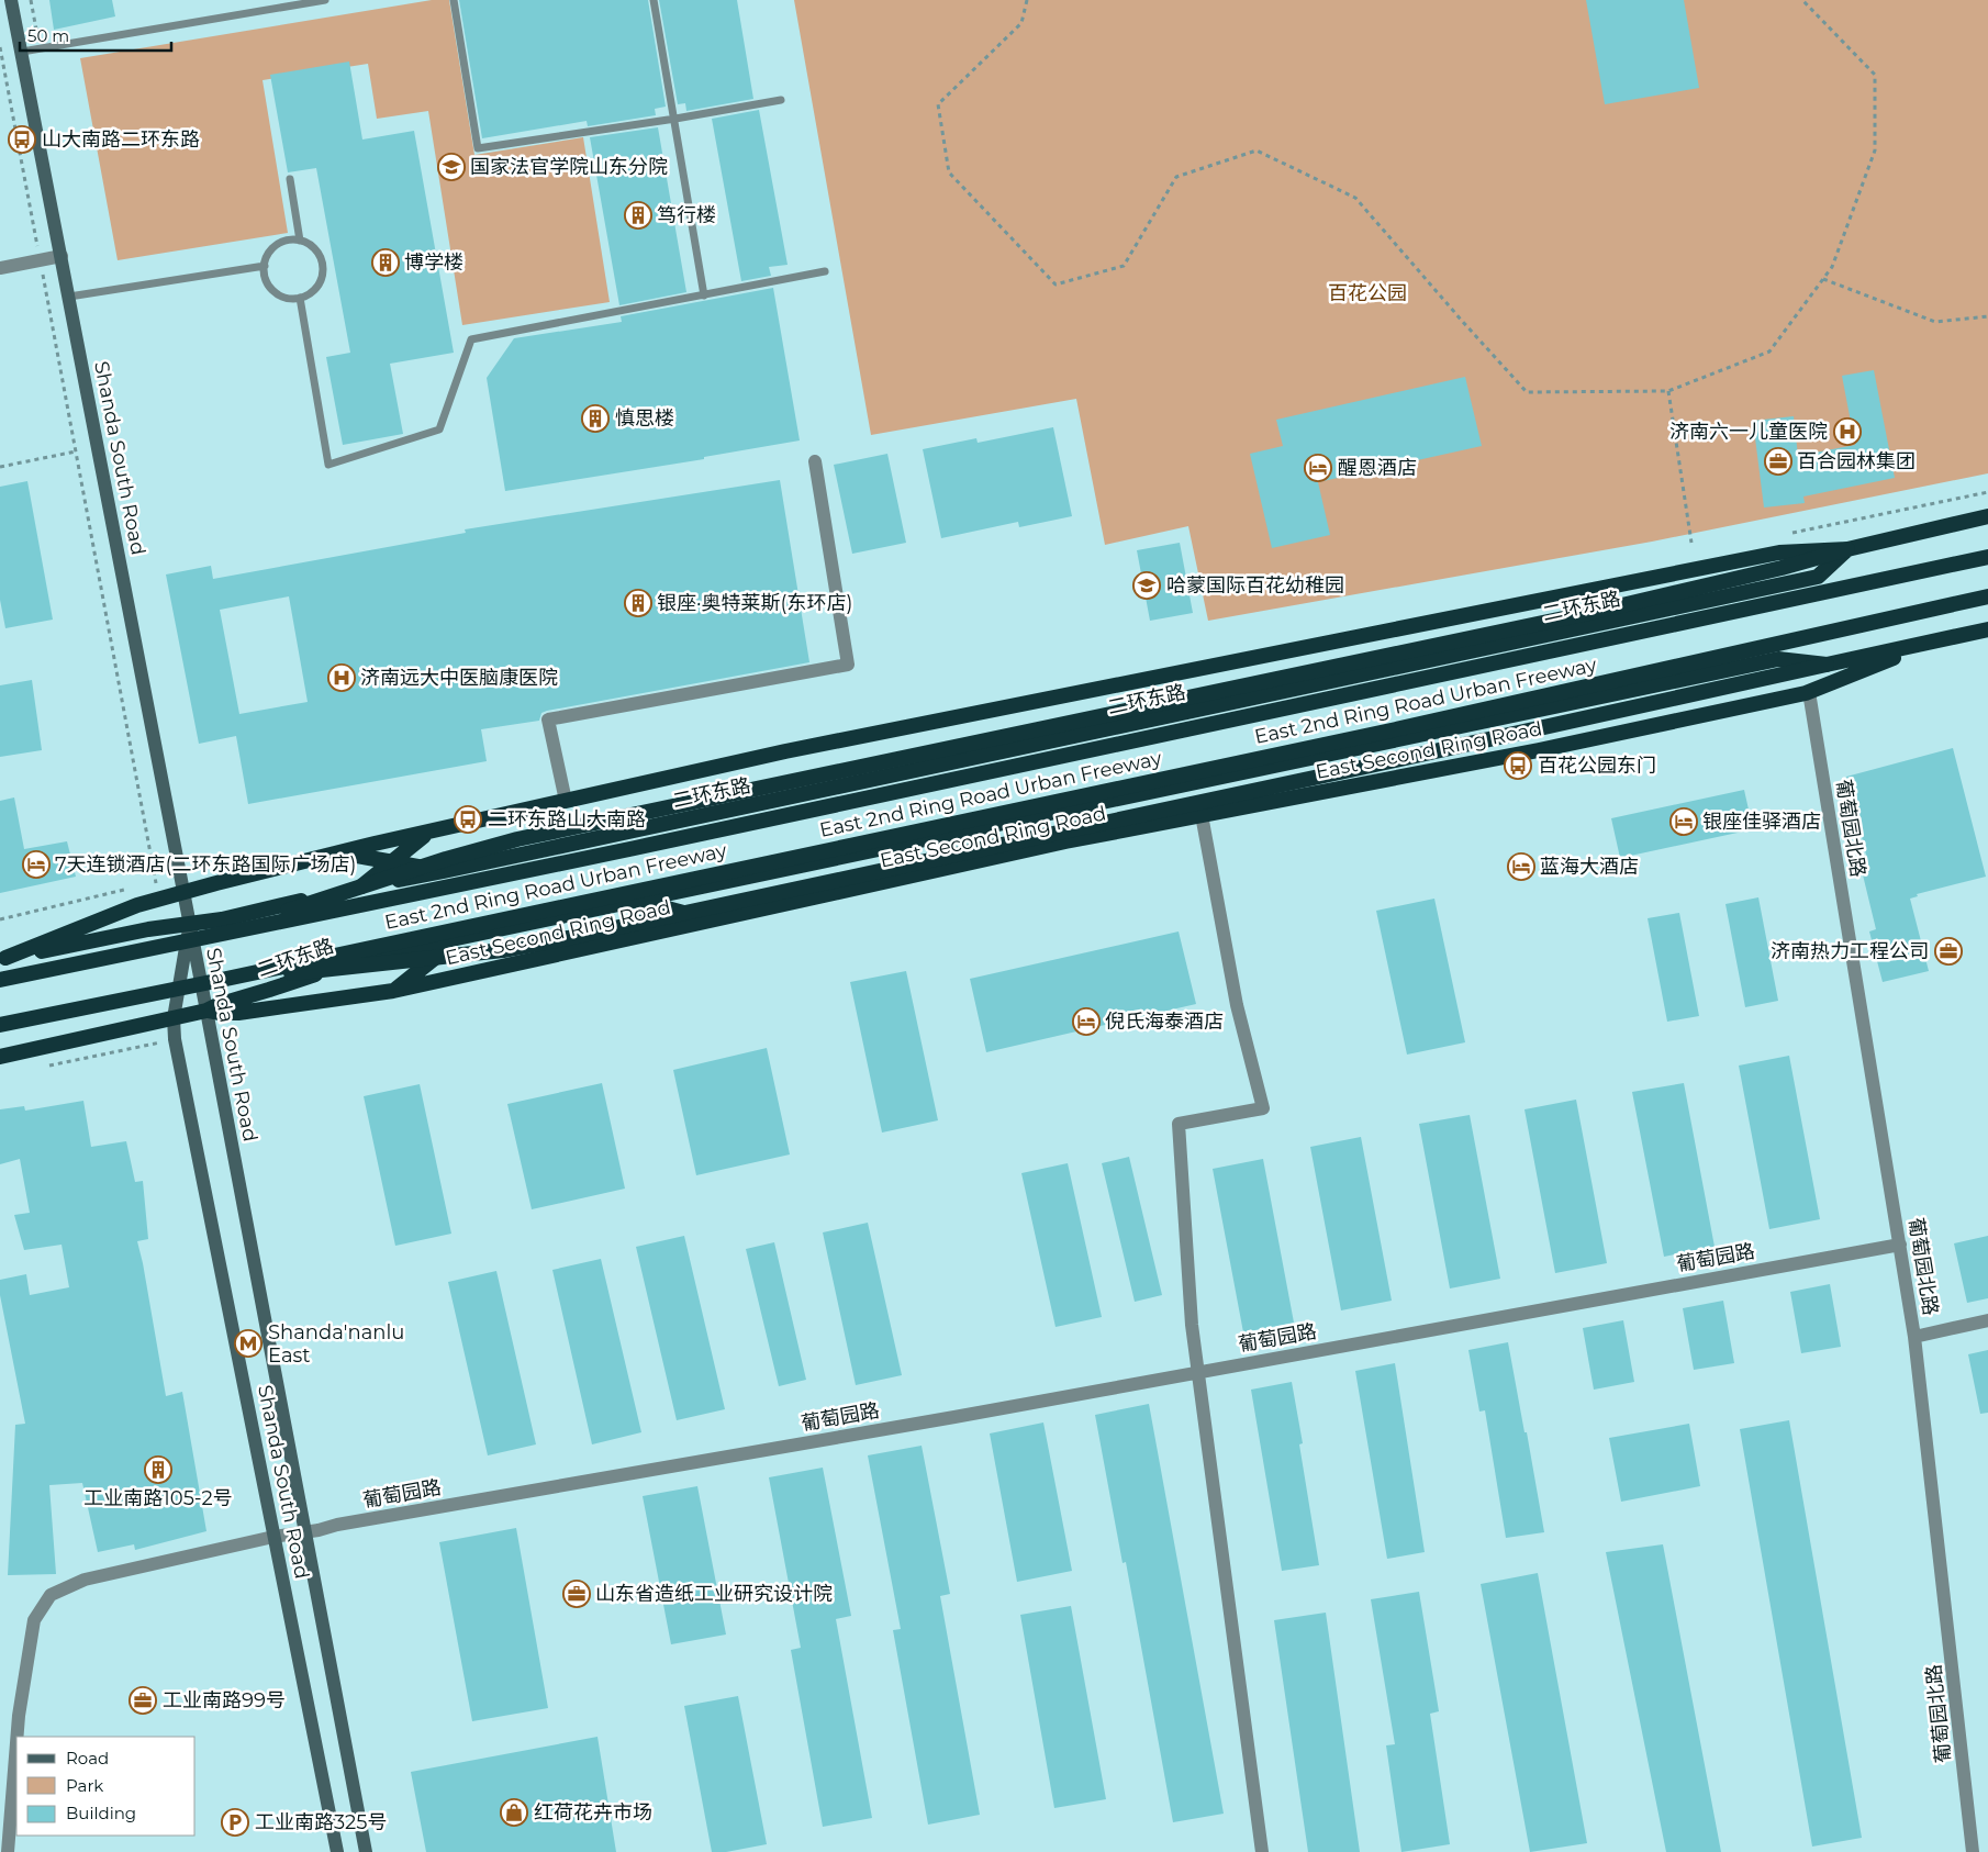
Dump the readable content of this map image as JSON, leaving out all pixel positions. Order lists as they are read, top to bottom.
{
  "streets": {
    "highway": ["二环东路", "East 2nd Ring Road Urban Freeway", "East Second Ring Road"],
    "main road": ["Shanda South Road"],
    "street": ["葡萄园北路", "葡萄园路"]
  },
  "crossings": [
    ["Shanda South Road", "二环东路"],
    ["Shanda South Road", "East Second Ring Road"],
    ["Shanda South Road", "葡萄园路"],
    ["二环东路", "East Second Ring Road"],
    ["East Second Ring Road", "葡萄园北路"],
    ["葡萄园北路", "葡萄园路"]
  ],
  "parks": ["百花公园"],
  "places": {
    "bus stop": ["山大南路二环东路", "百花公园东门", "二环东路山大南路"],
    "school or university": ["国家法官学院山东分院", "哈蒙国际百花幼稚园"],
    "building": [
      "笃行楼",
      "博学楼",
      "慎思楼",
      "银座·奥特莱斯(东环店)",
      "工业南路105-2号"
    ],
    "hospital": ["济南六一儿童医院", "济南远大中医脑康医院"],
    "office": [
      "百合园林集团",
      "济南热力工程公司",
      "山东省造纸工业研究设计院",
      "工业南路99号"
    ],
    "hotel": [
      "醒恩酒店",
      "银座佳驿酒店",
      "7天连锁酒店(二环东路国际广场店)",
      "蓝海大酒店",
      "倪氏海泰酒店"
    ],
    "metro station": ["Shanda'nanlu East"],
    "shop": ["红荷花卉市场"],
    "parking": ["工业南路325号"]
  },
  "legend": ["Road", "Park", "Building"],
  "scale_bar": "50 m"
}
